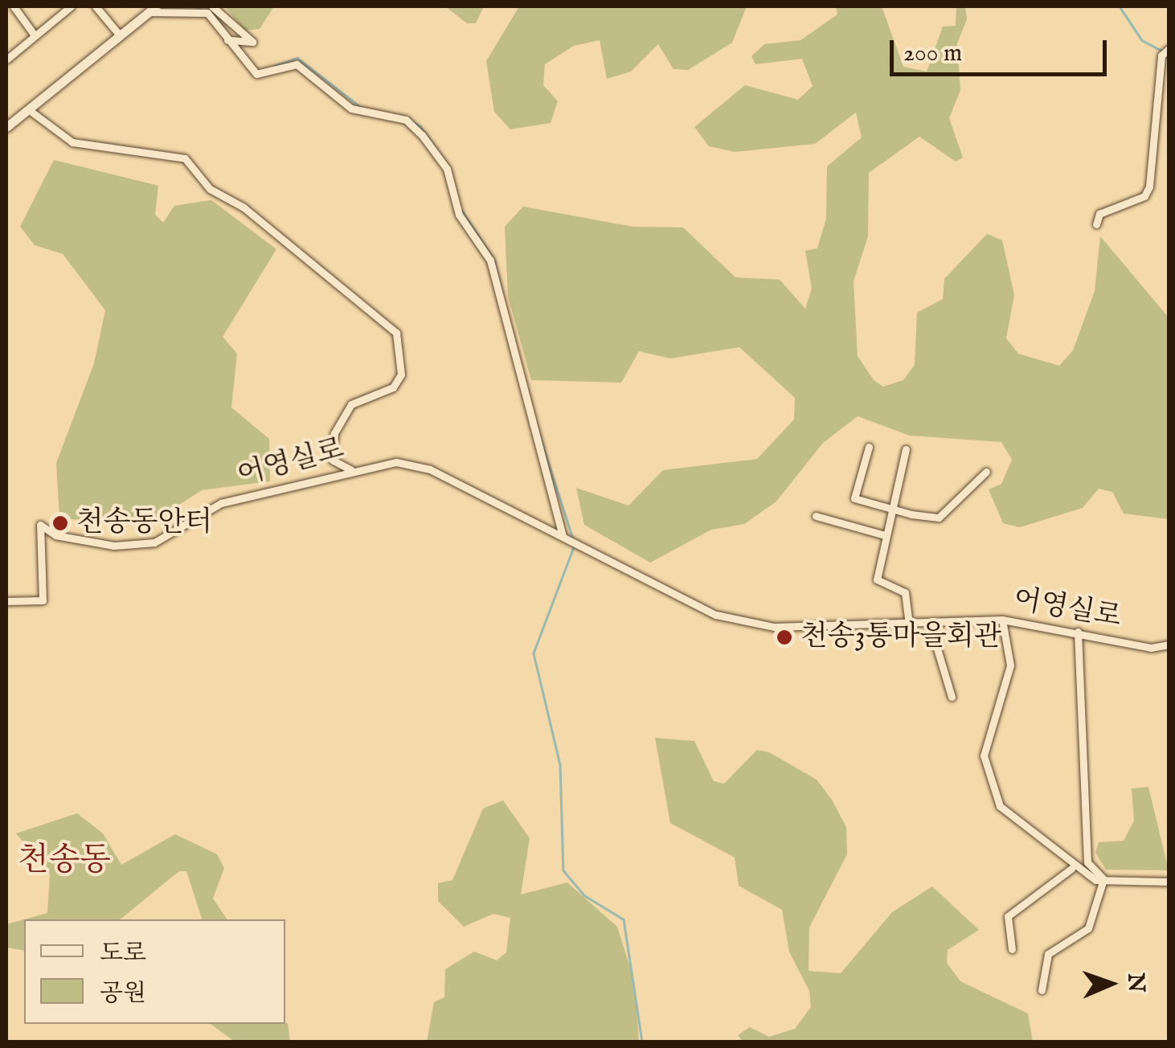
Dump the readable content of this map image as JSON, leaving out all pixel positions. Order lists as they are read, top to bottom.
{
  "streets": {
    "street": ["어영실로"]
  },
  "districts": ["천송동"],
  "places": ["천송동안터", "천송3통마을회관"],
  "legend": ["도로", "공원"],
  "scale_bar": "200 m",
  "north": "right"
}
